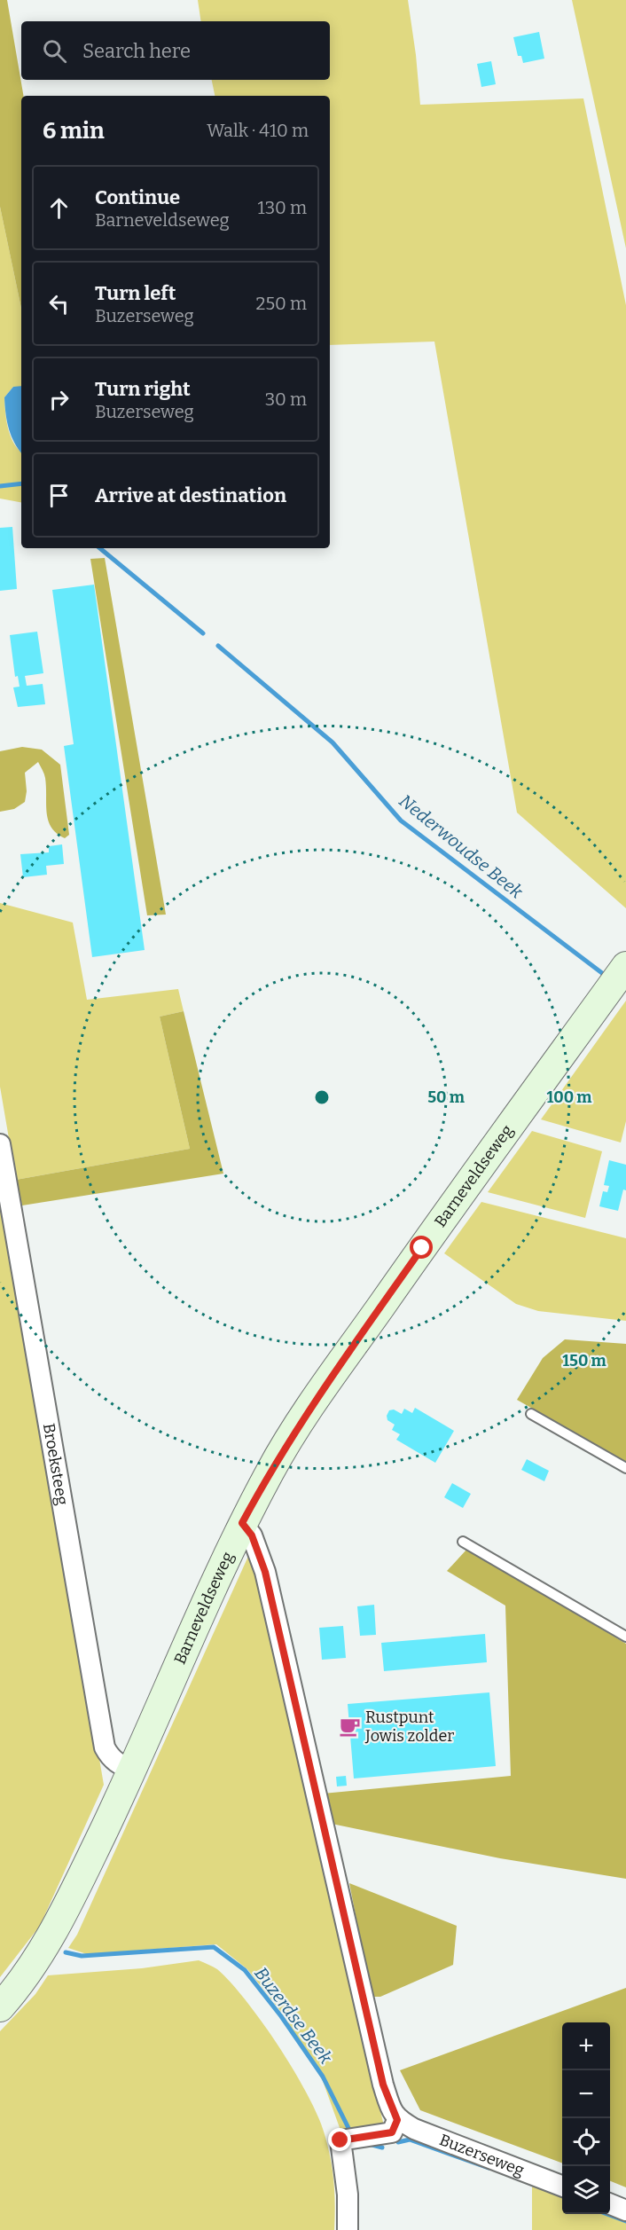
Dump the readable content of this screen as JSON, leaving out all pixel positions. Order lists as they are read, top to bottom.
{
  "streets": {
    "main road": ["Barneveldseweg"],
    "street": ["Broeksteeg", "Buzerseweg"]
  },
  "crossings": [
    ["Barneveldseweg", "Broeksteeg"]
  ],
  "water": ["Nederwoudse Beek", "Buzerdse Beek"],
  "places": {
    "cafe": ["Rustpunt Jowis zolder"]
  },
  "page": {
    "search": "Search here",
    "heading": ["6 min", "Walk · 410 m"],
    "list": [
      ["Continue", "Barneveldseweg", "130 m"],
      ["Turn left", "Buzerseweg", "250 m"],
      ["Turn right", "Buzerseweg", "30 m"],
      "Arrive at destination"
    ],
    "map_buttons": ["+", "−"]
  },
  "rings": ["50 m", "100 m", "150 m"]
}
